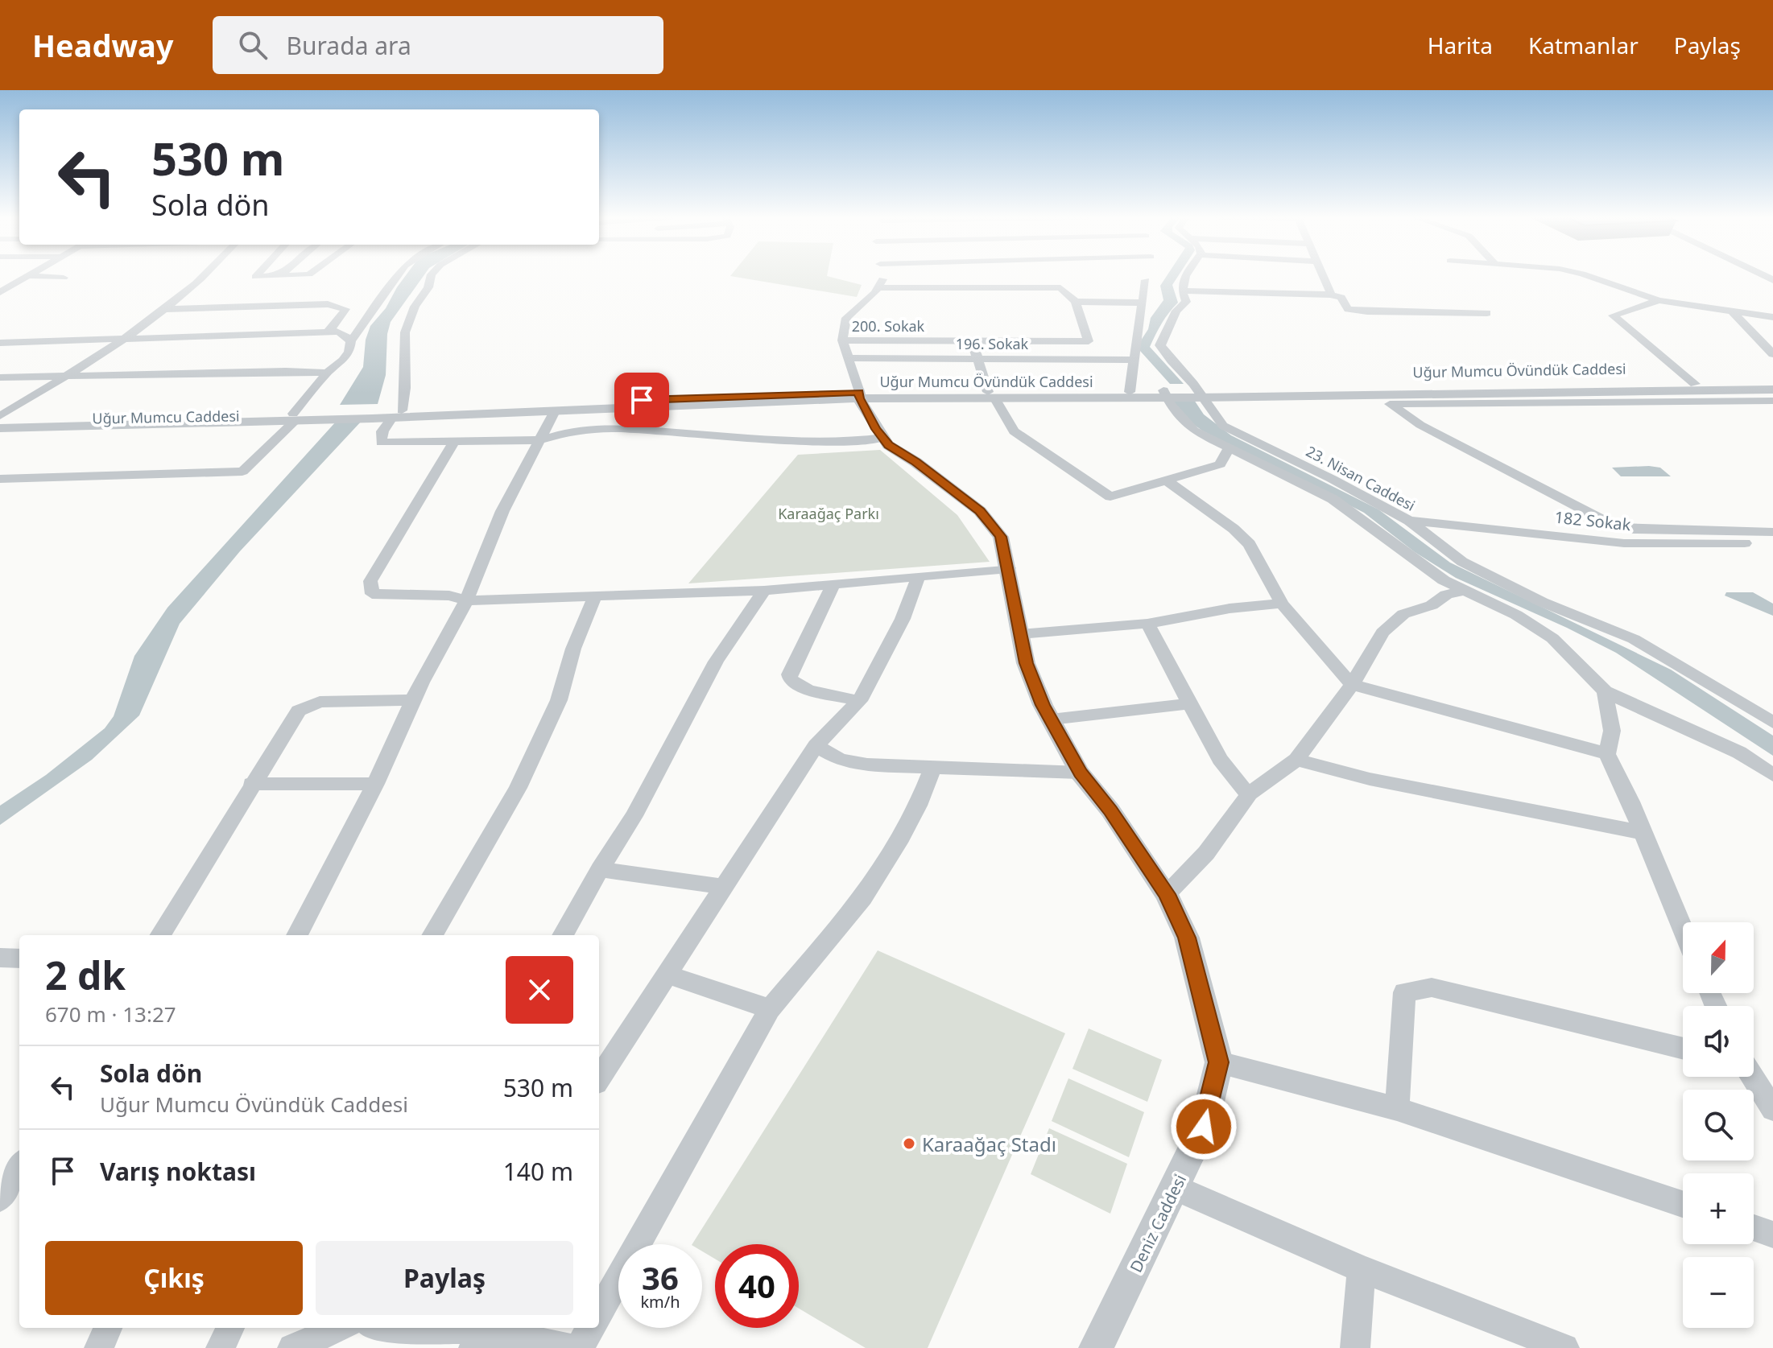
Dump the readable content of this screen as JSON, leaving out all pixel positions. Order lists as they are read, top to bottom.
{
  "streets": {
    "street": [
      "200. Sokak",
      "196. Sokak",
      "Uğur Mumcu Övündük Caddesi",
      "Uğur Mumcu Caddesi",
      "23. Nisan Caddesi",
      "182 Sokak",
      "Deniz Caddesi"
    ]
  },
  "crossings": [
    ["Uğur Mumcu Övündük Caddesi", "Uğur Mumcu Caddesi"],
    ["Uğur Mumcu Övündük Caddesi", "23. Nisan Caddesi"],
    ["Uğur Mumcu Övündük Caddesi", "Deniz Caddesi"],
    ["23. Nisan Caddesi", "182 Sokak"]
  ],
  "parks": ["Karaağaç Parkı"],
  "places": ["Karaağaç Stadı"],
  "north": "top",
  "page": {
    "header": "Headway",
    "search": "Burada ara",
    "nav": ["Harita", "Katmanlar", "Paylaş"],
    "turn": ["530 m", "Sola dön"],
    "map_buttons": ["+", "−"],
    "heading": ["2 dk", "670 m · 13:27"],
    "list": [
      {
        "name": "Sola dön",
        "note": "Uğur Mumcu Övündük Caddesi",
        "value": "530 m"
      },
      {
        "name": "Varış noktası",
        "value": "140 m"
      }
    ],
    "buttons": ["Çıkış", "Paylaş"],
    "speed": "36 km/h",
    "limit": "40"
  }
}
